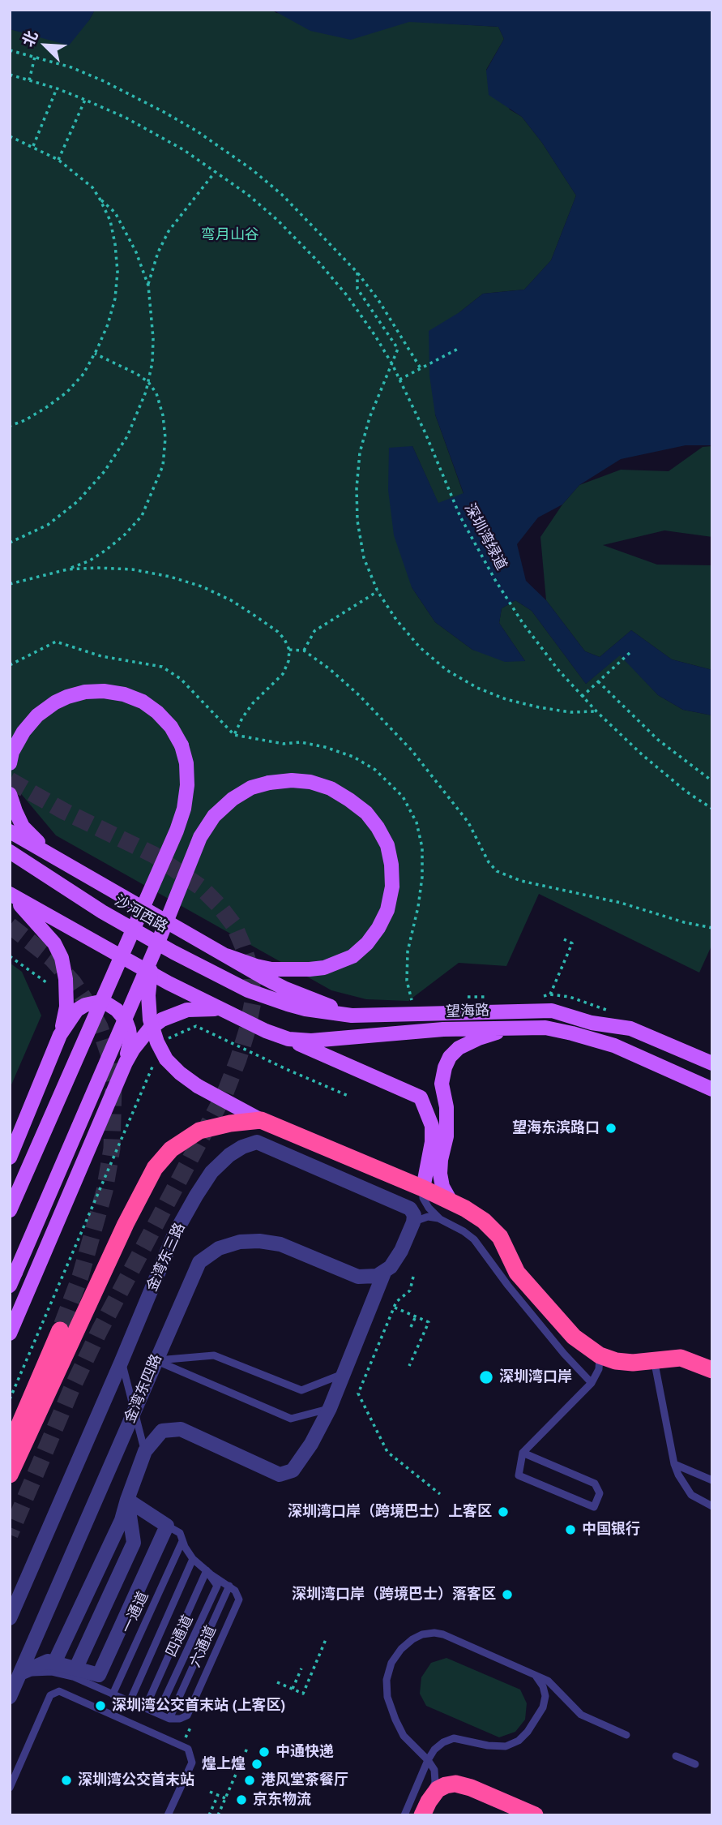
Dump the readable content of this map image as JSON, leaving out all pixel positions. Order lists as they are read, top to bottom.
{
  "streets": {
    "main road": ["沙河西路", "望海路"],
    "street": ["金湾东三路", "金湾东四路"],
    "lane": ["一通道", "四通道", "六通道"],
    "path": ["深圳湾绿道"]
  },
  "crossings": [
    ["沙河西路", "望海路"]
  ],
  "parks": ["弯月山谷"],
  "places": [
    "望海东滨路口",
    "深圳湾口岸",
    "深圳湾口岸（跨境巴士）上客区",
    "中国银行",
    "深圳湾口岸（跨境巴士）落客区",
    "深圳湾公交首末站 (上客区)",
    "中通快递",
    "煌上煌",
    "深圳湾公交首末站",
    "港风堂茶餐厅",
    "京东物流"
  ],
  "north": "top left"
}
